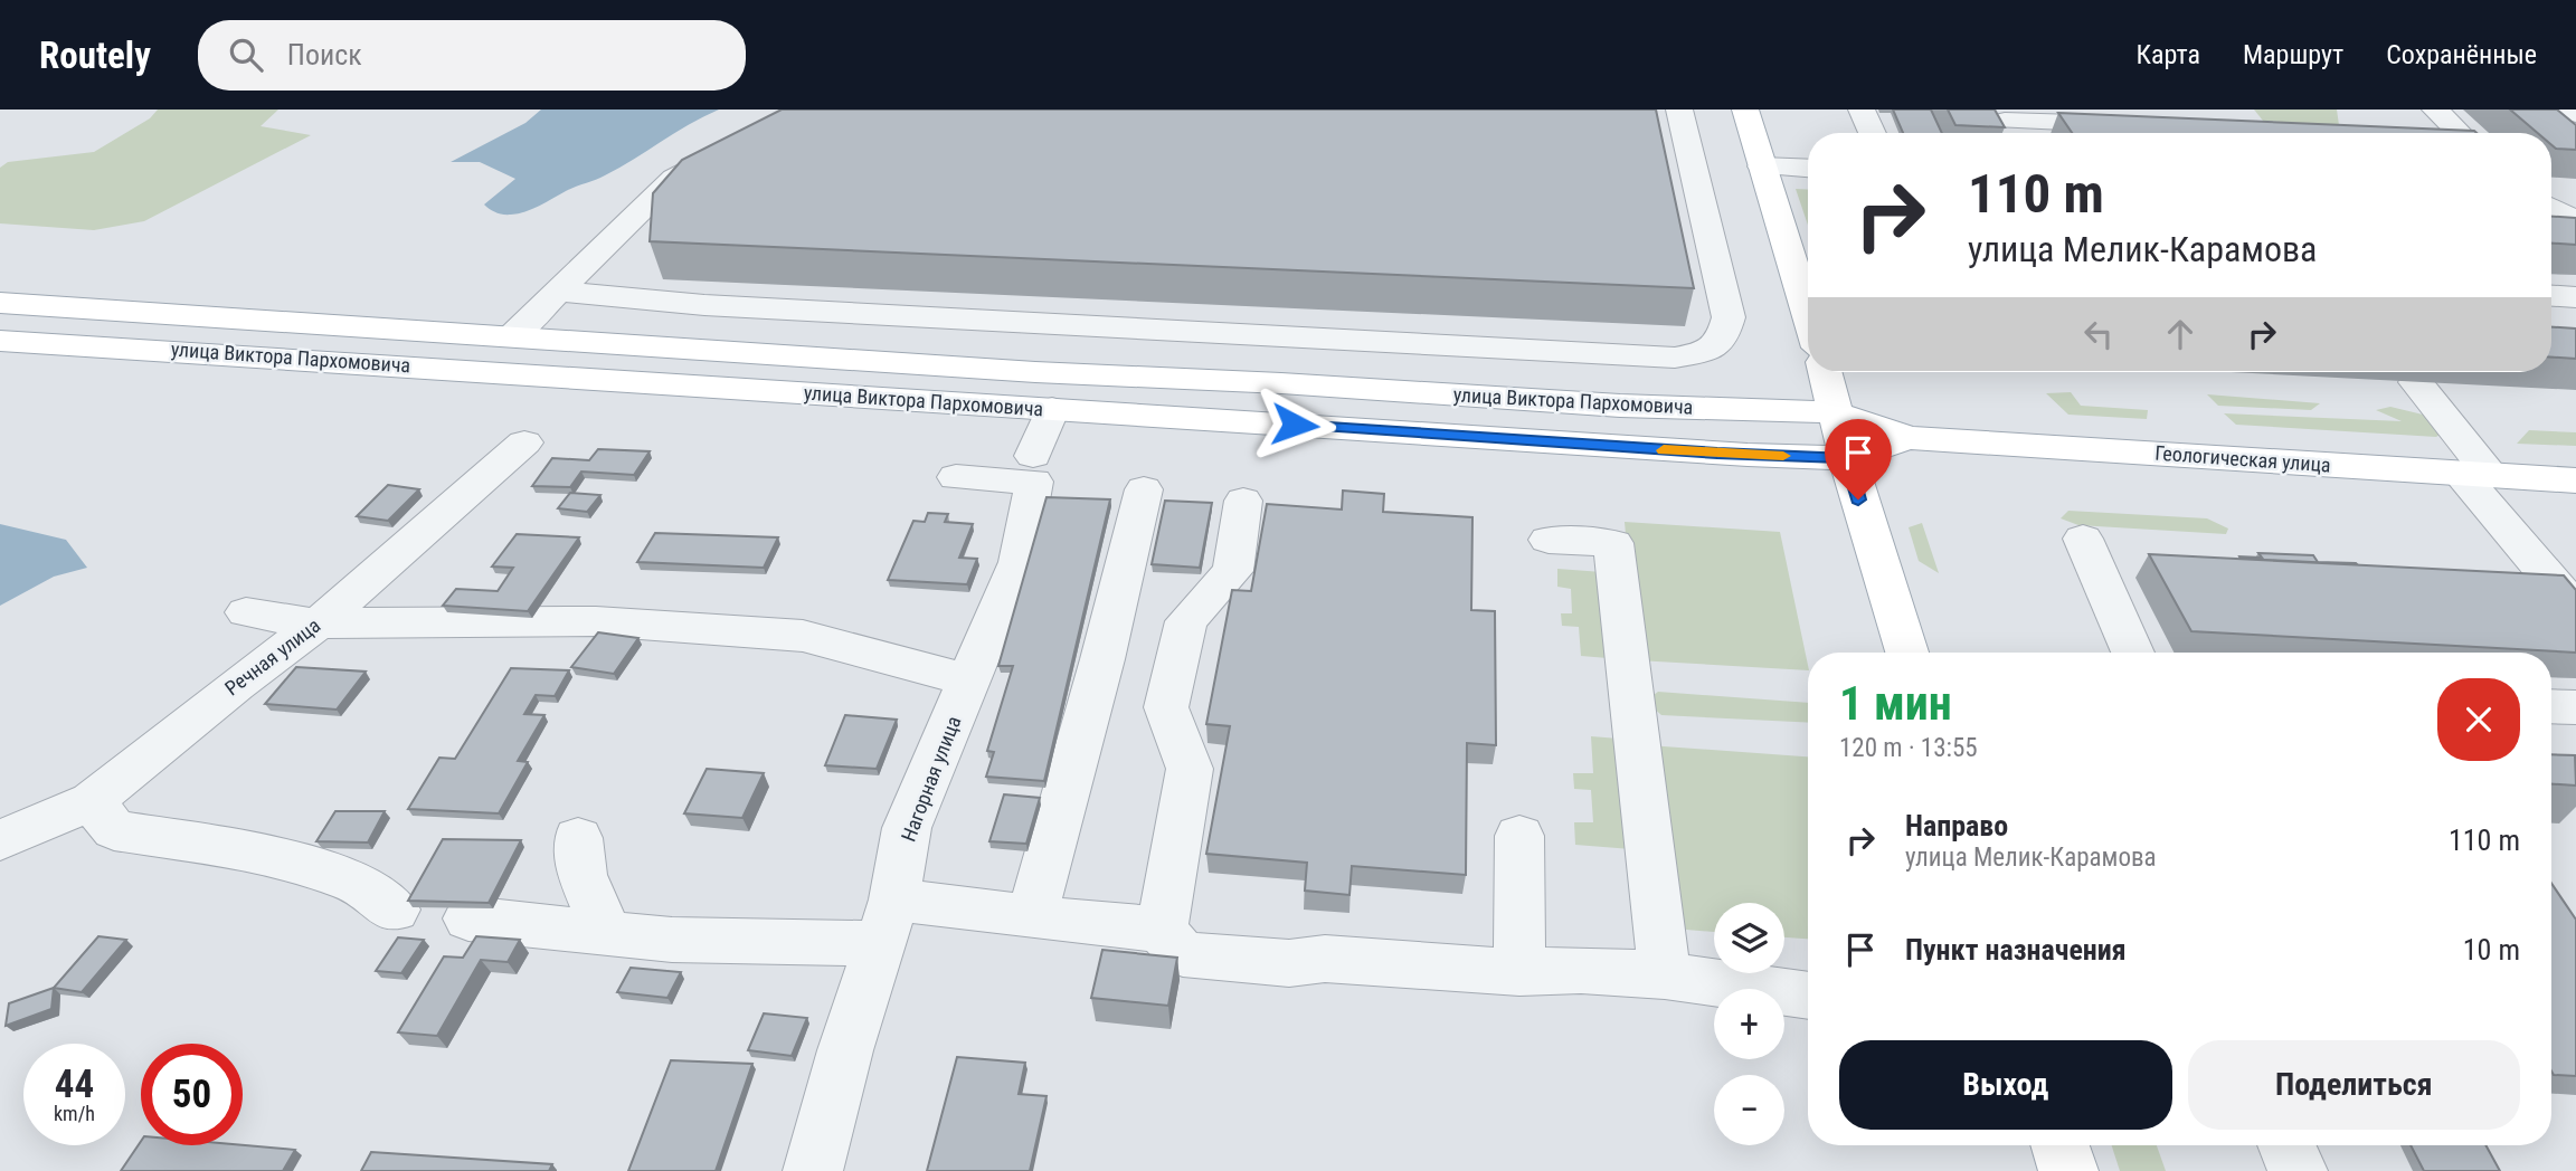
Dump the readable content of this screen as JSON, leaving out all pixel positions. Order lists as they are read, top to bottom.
{
  "streets": {
    "main road": ["улица Виктора Пархомовича", "Геологическая улица"],
    "street": ["Речная улица", "Нагорная улица"]
  },
  "crossings": [
    ["улица Виктора Пархомовича", "Геологическая улица"],
    ["улица Виктора Пархомовича", "Нагорная улица"]
  ],
  "page": {
    "header": "Routely",
    "search": "Поиск",
    "nav": ["Карта", "Маршрут", "Сохранённые"],
    "turn": ["110 m", "улица Мелик-Карамова"],
    "heading": ["1 мин", "120 m · 13:55"],
    "list": [
      {
        "name": "Направо",
        "note": "улица Мелик-Карамова",
        "value": "110 m"
      },
      {
        "name": "Пункт назначения",
        "value": "10 m"
      }
    ],
    "map_buttons": ["+", "−"],
    "buttons": ["Выход", "Поделиться"],
    "speed": "44 km/h",
    "limit": "50"
  }
}
